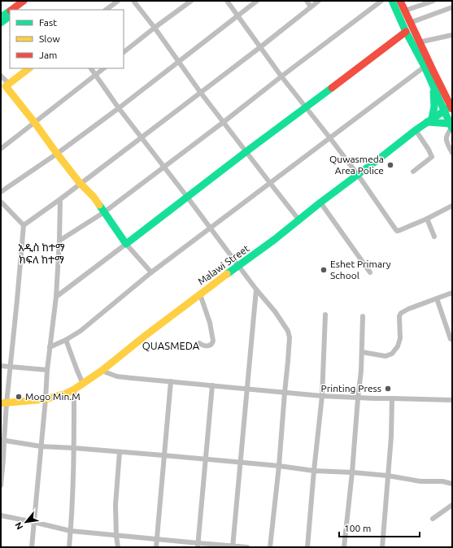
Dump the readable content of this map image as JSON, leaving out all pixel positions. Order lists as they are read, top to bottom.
{
  "streets": {
    "street": ["Malawi Street"]
  },
  "districts": ["አዲስ ከተማ ክፍለ ከተማ", "QUASMEDA"],
  "places": [
    "Quwasmeda Area Police",
    "Eshet Primary School",
    "Printing Press",
    "Mogo Min.M"
  ],
  "legend": ["Fast", "Slow", "Jam"],
  "scale_bar": "100 m",
  "north": "bottom left"
}
